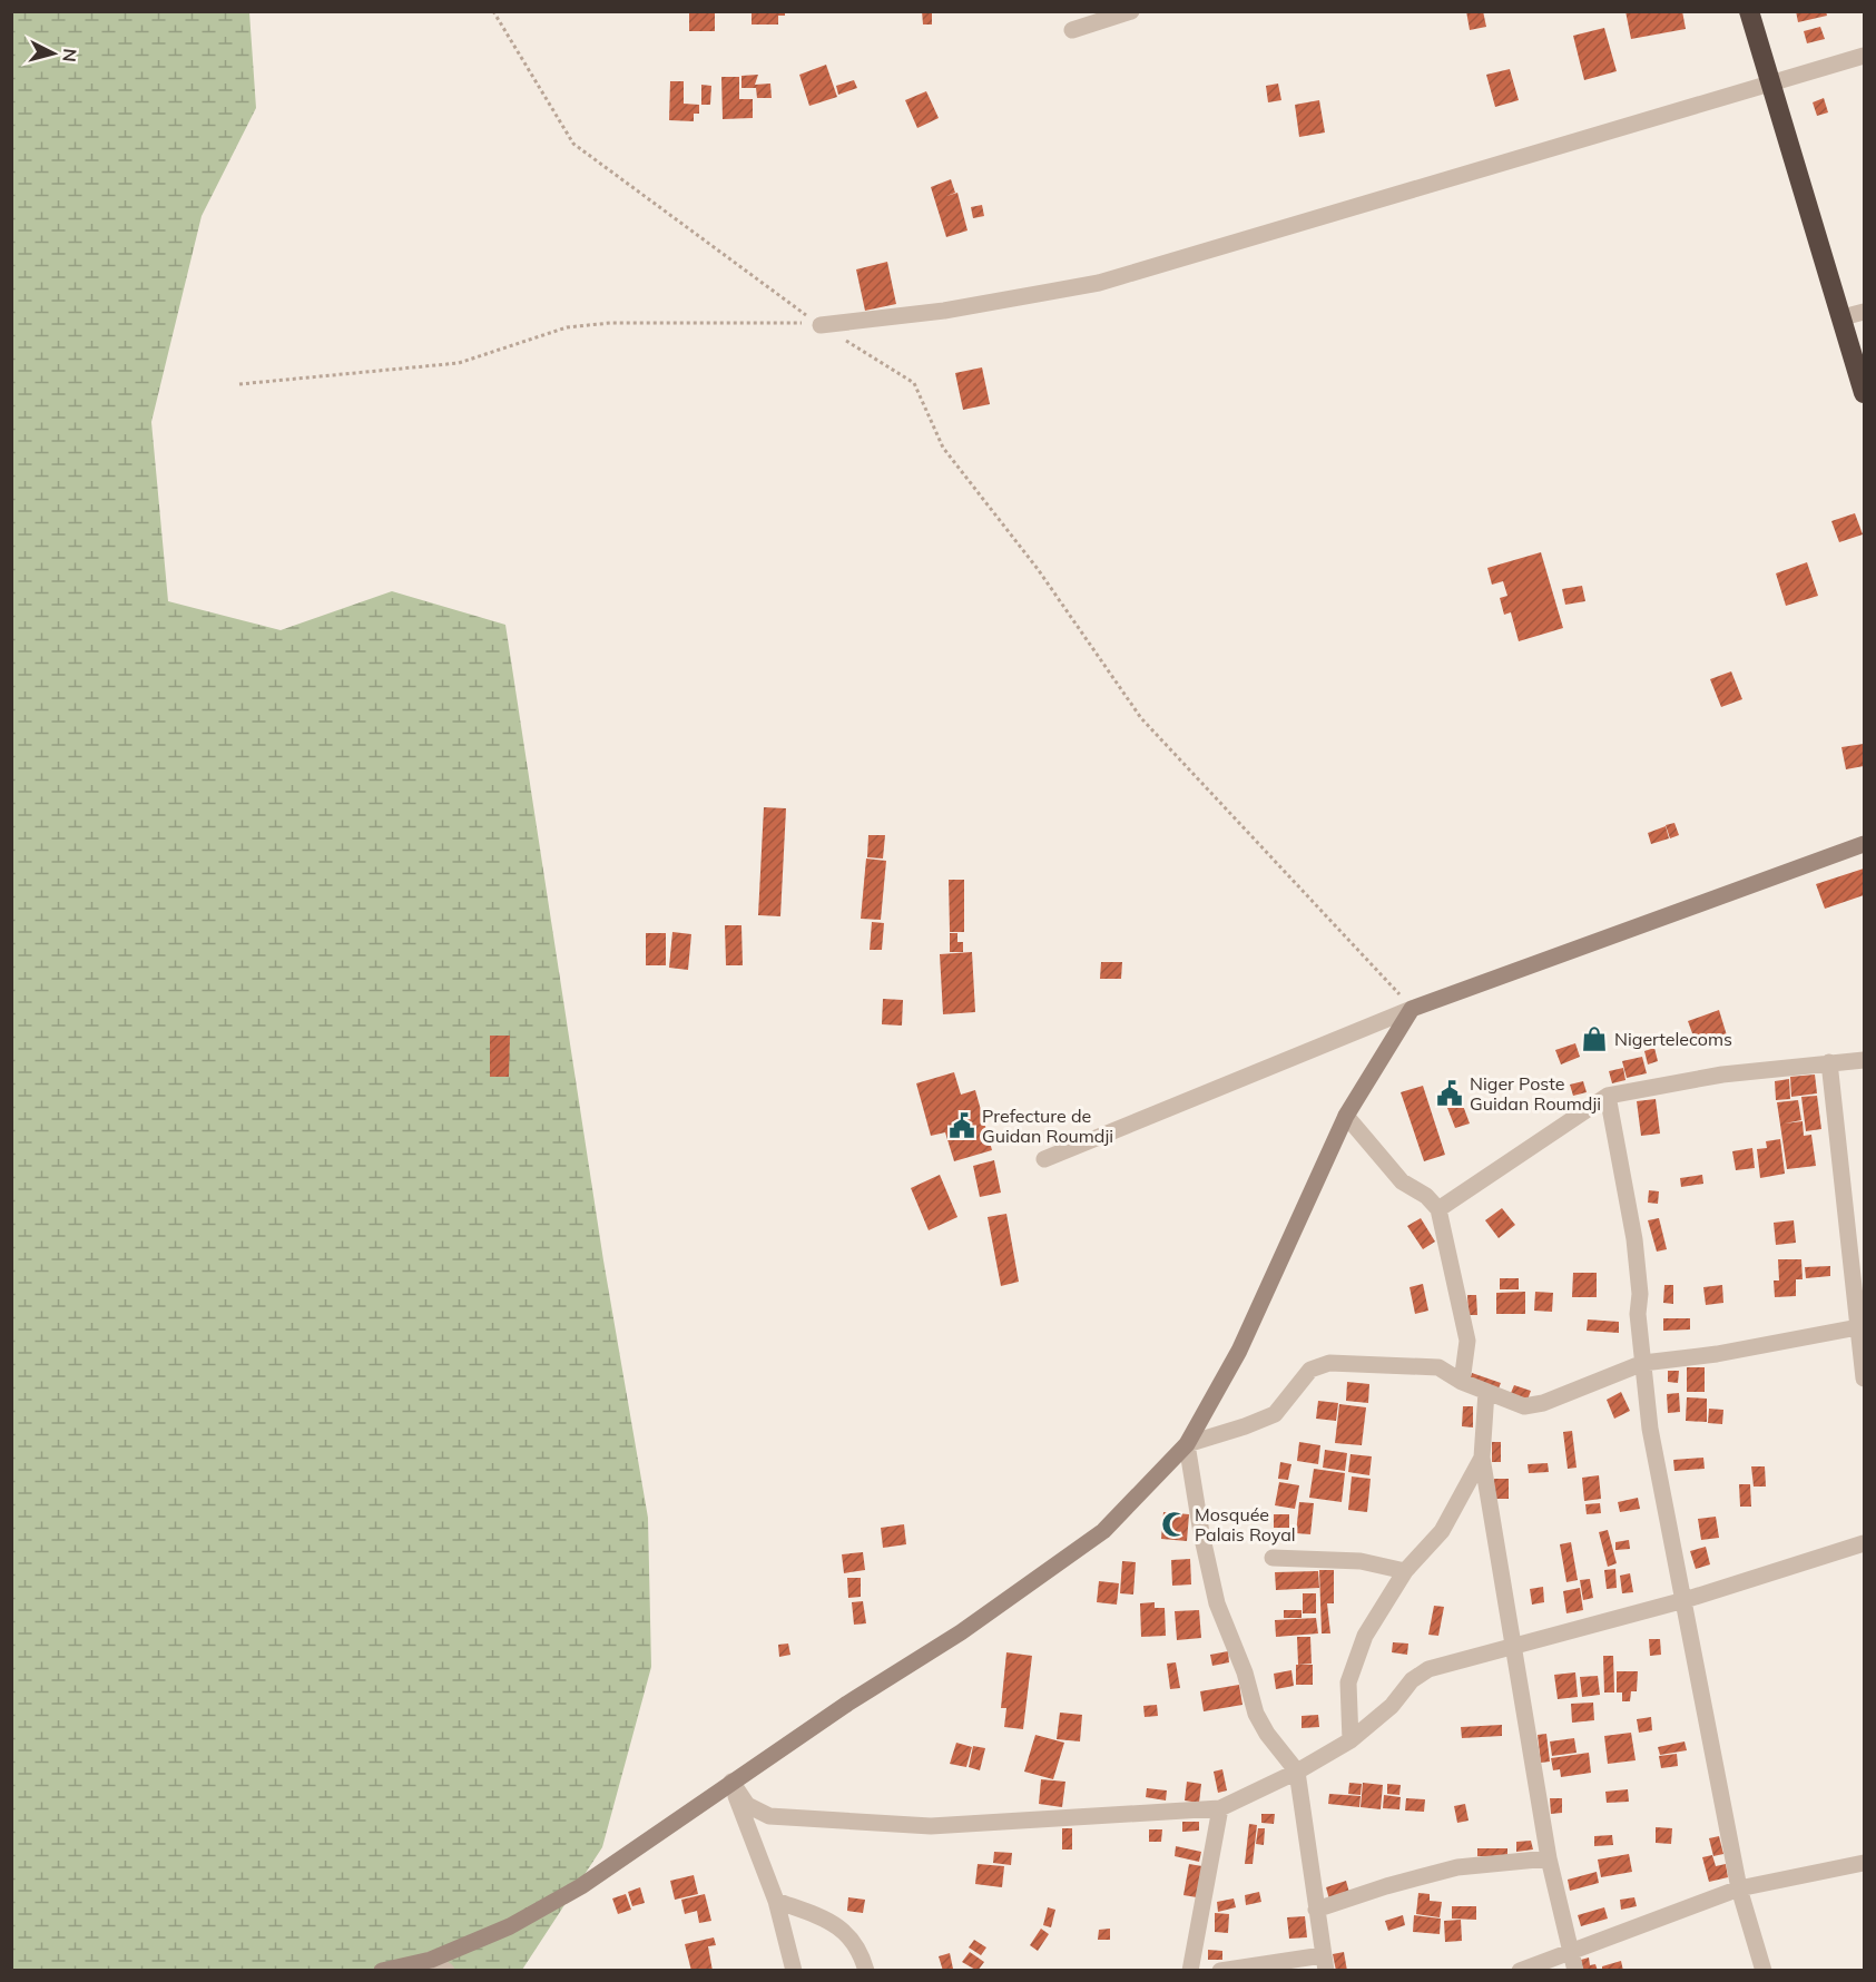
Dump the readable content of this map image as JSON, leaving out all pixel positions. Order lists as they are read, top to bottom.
{
  "places": {
    "shop": ["Nigertelecoms"],
    "public building": ["Niger Poste Guidan Roumdji", "Prefecture de Guidan Roumdji"],
    "mosque": ["Mosquée Palais Royal"]
  },
  "north": "right"
}
